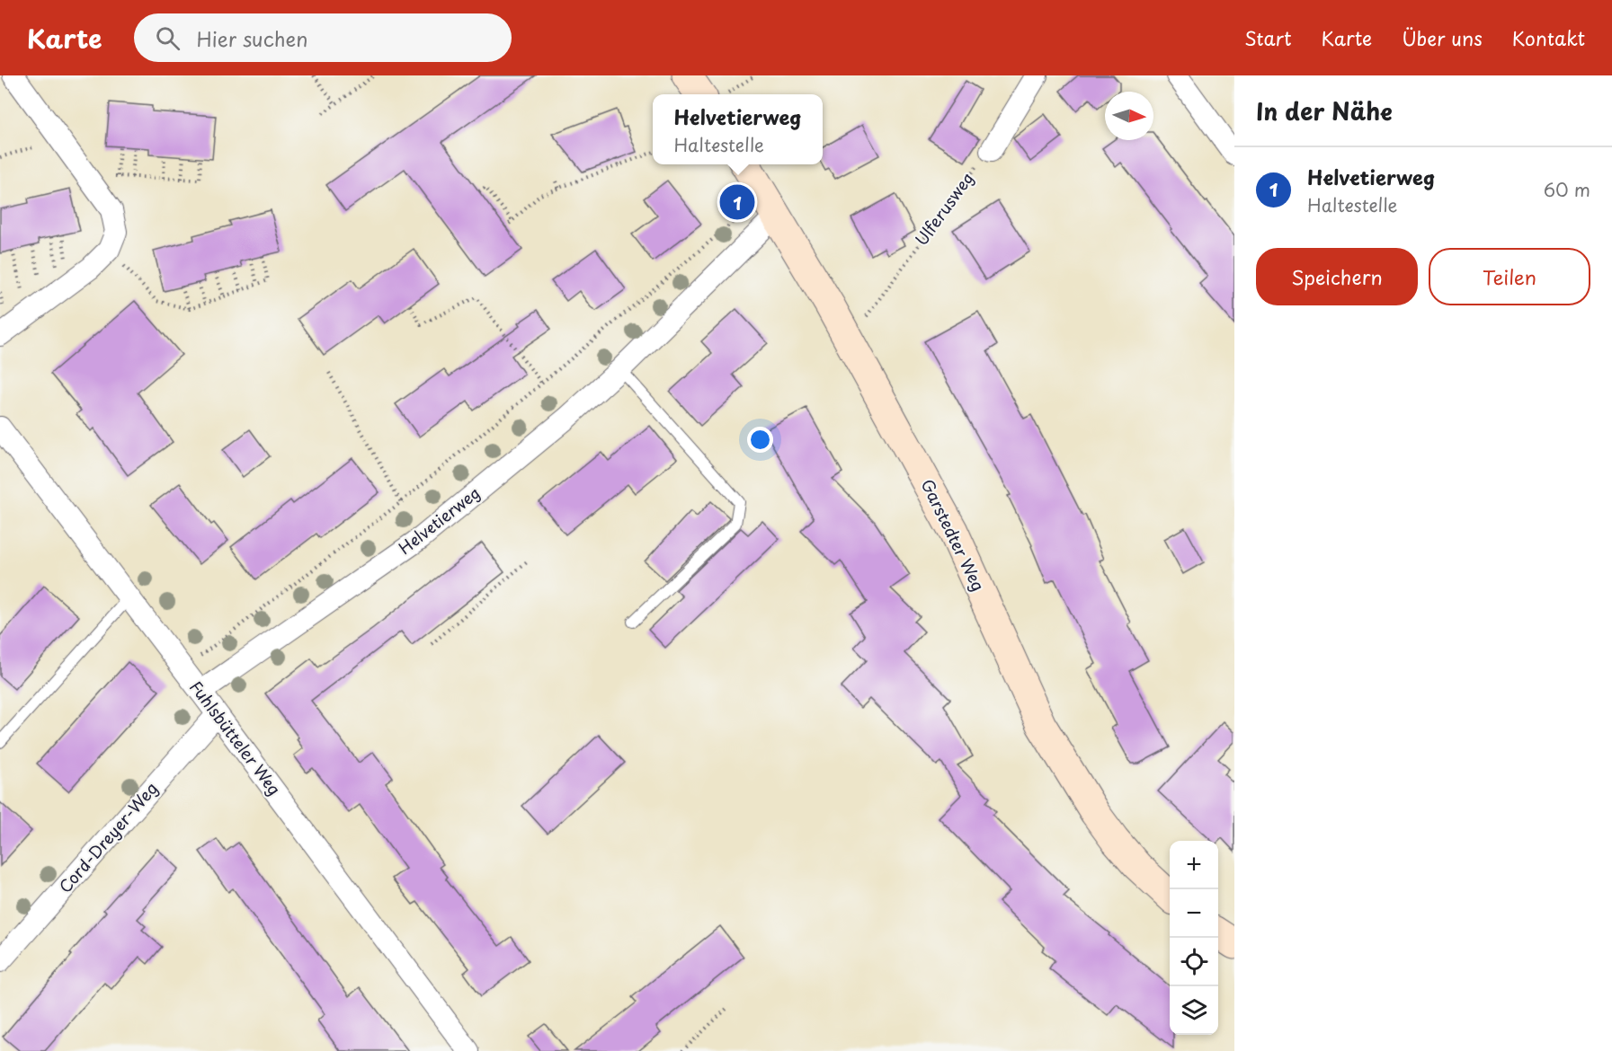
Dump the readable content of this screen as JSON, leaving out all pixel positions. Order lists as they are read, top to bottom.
{
  "streets": {
    "main road": ["Garstedter Weg"],
    "street": ["Helvetierweg", "Fuhlsbütteler Weg", "Cord-Dreyer-Weg"],
    "path": ["Ulferusweg"]
  },
  "crossings": [
    ["Ulferusweg", "Garstedter Weg"],
    ["Helvetierweg", "Garstedter Weg"],
    ["Helvetierweg", "Fuhlsbütteler Weg"],
    ["Fuhlsbütteler Weg", "Cord-Dreyer-Weg"]
  ],
  "north": "right",
  "page": {
    "header": "Karte",
    "search": "Hier suchen",
    "nav": [
      "Start",
      "Karte",
      "Über uns",
      "Kontakt"
    ],
    "heading": "In der Nähe",
    "popup": ["Helvetierweg", "Haltestelle"],
    "list": [
      {
        "mark": "1",
        "name": "Helvetierweg",
        "note": "Haltestelle",
        "value": "60 m"
      }
    ],
    "pins": "1",
    "buttons": ["Speichern", "Teilen"],
    "map_buttons": ["+", "−"]
  }
}
